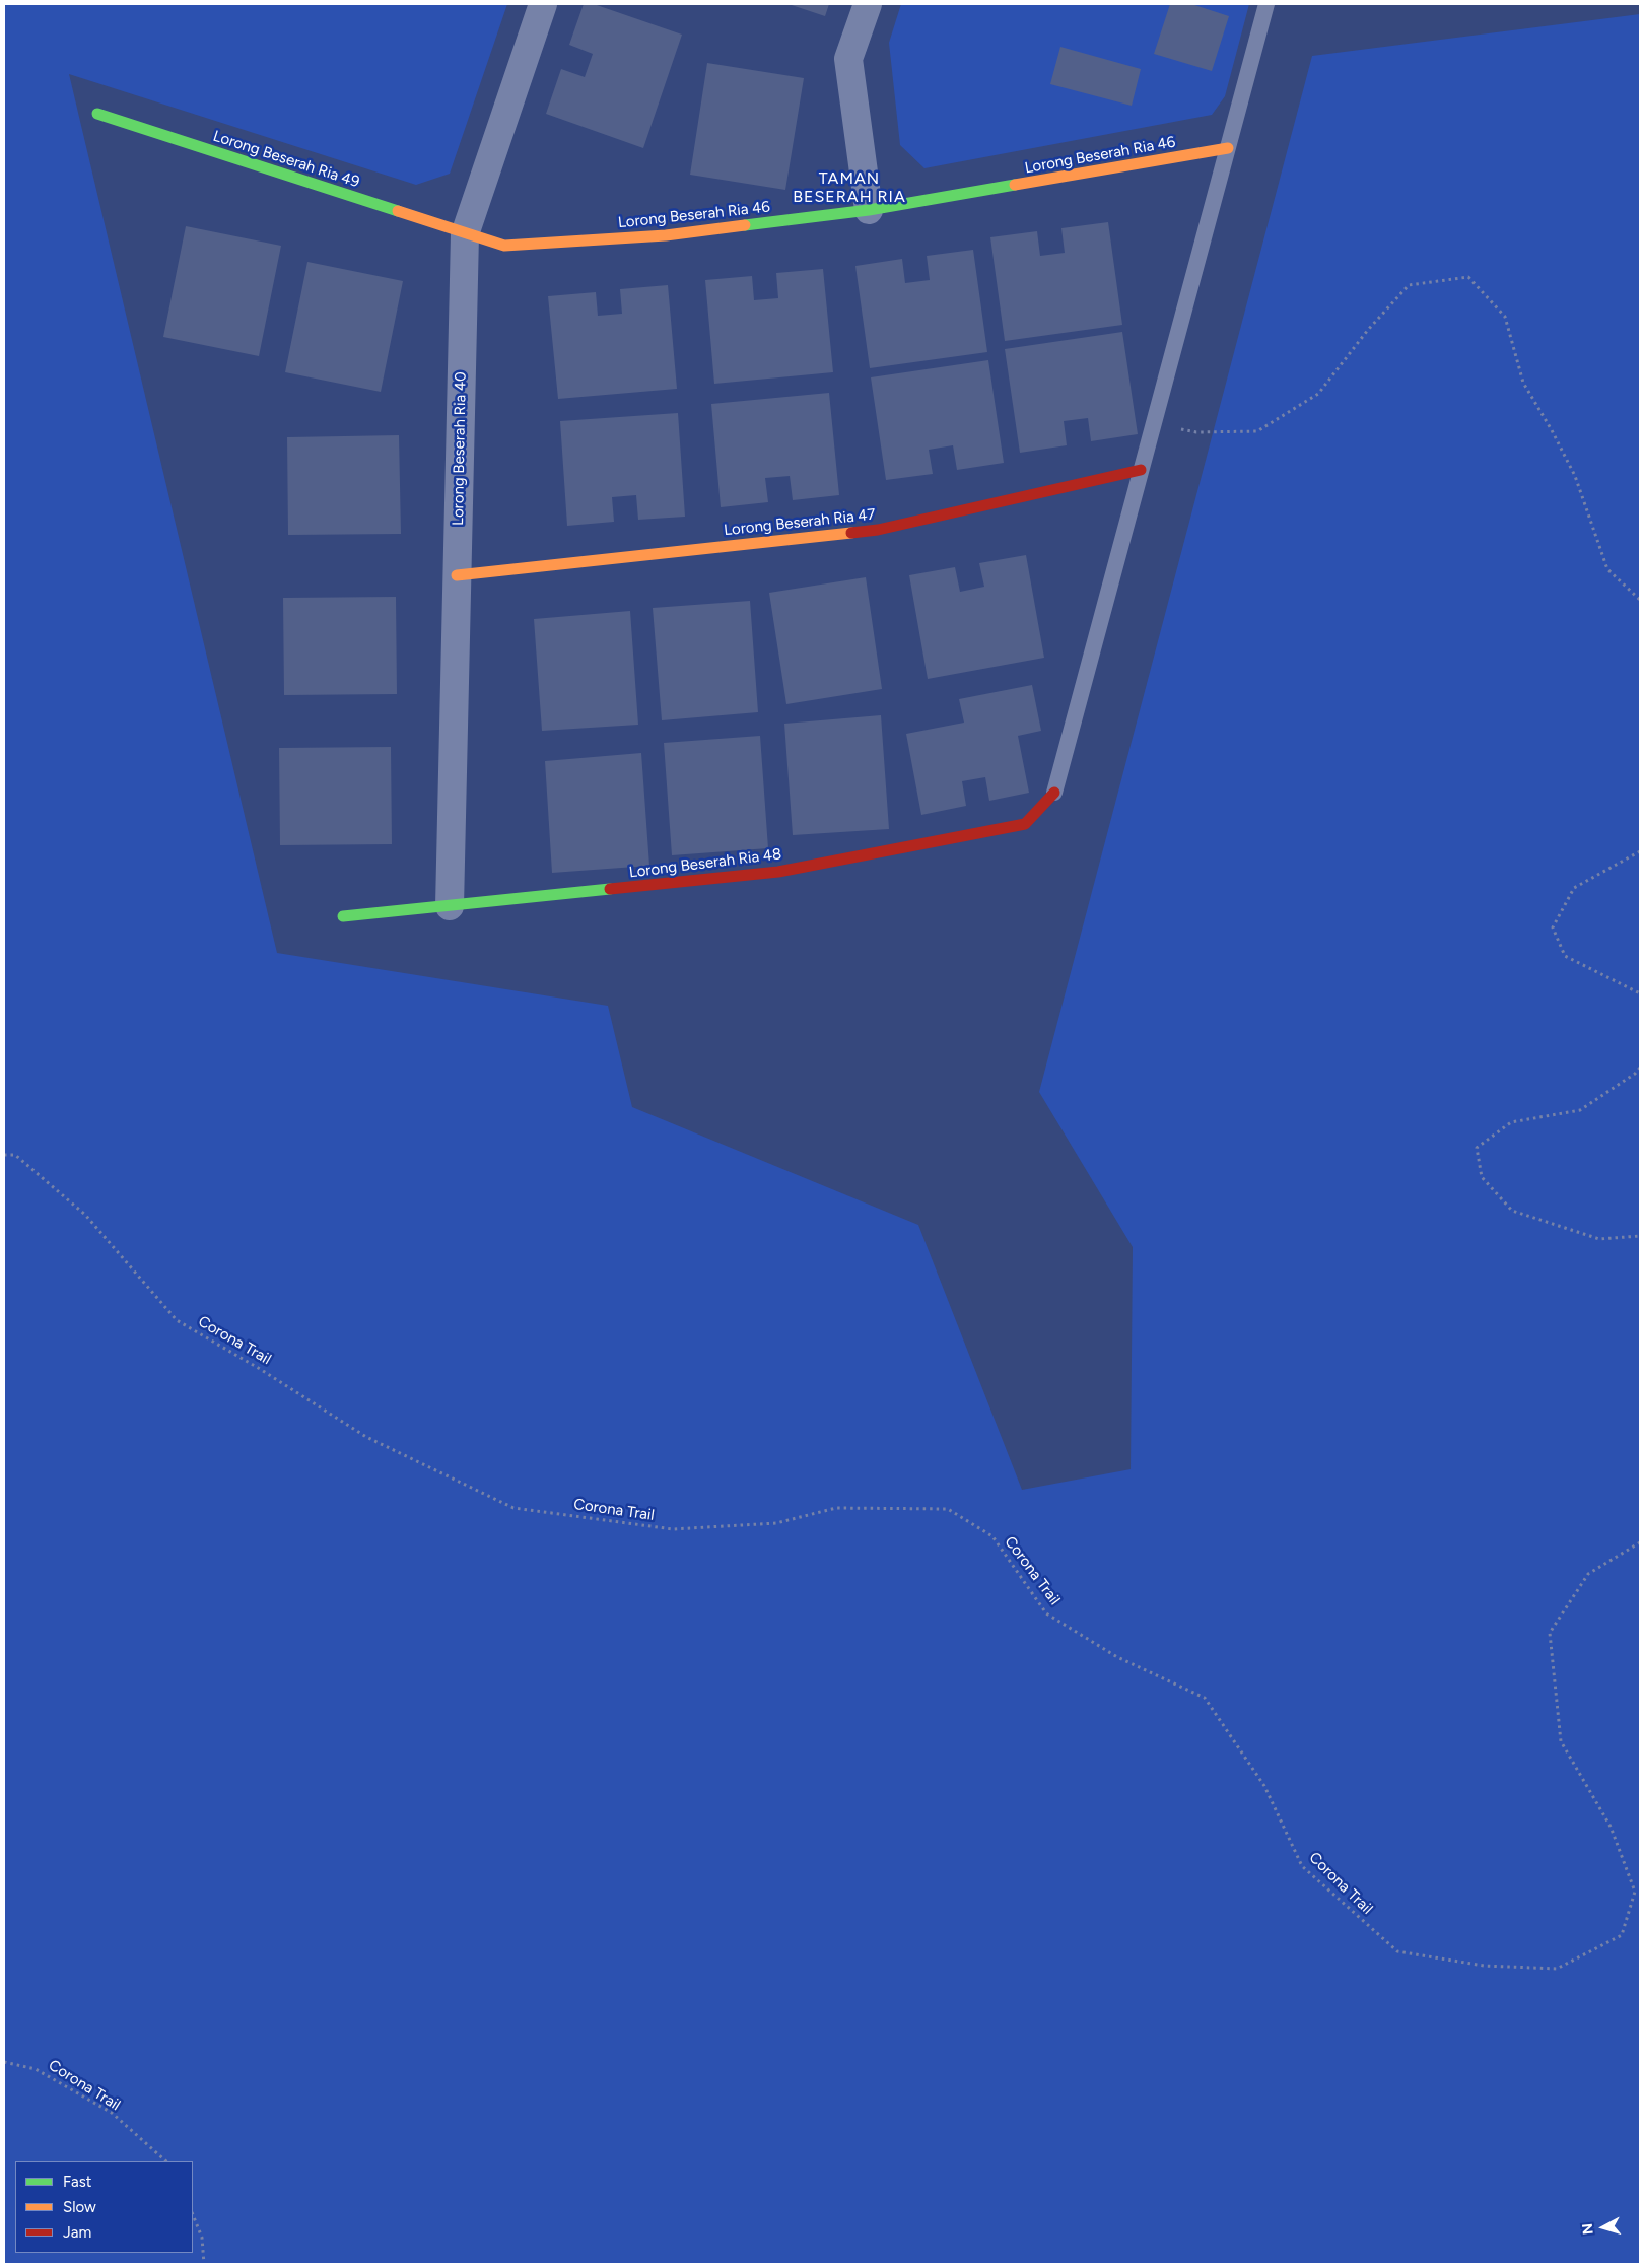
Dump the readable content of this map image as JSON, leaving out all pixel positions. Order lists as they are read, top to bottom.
{
  "streets": {
    "street": [
      "Lorong Beserah Ria 46",
      "Lorong Beserah Ria 49",
      "Lorong Beserah Ria 40",
      "Lorong Beserah Ria 47",
      "Lorong Beserah Ria 48"
    ],
    "path": ["Corona Trail"]
  },
  "crossings": [
    ["Lorong Beserah Ria 46", "Lorong Beserah Ria 49"],
    ["Lorong Beserah Ria 46", "Lorong Beserah Ria 40"],
    ["Lorong Beserah Ria 49", "Lorong Beserah Ria 40"],
    ["Lorong Beserah Ria 40", "Lorong Beserah Ria 47"],
    ["Lorong Beserah Ria 40", "Lorong Beserah Ria 48"]
  ],
  "districts": ["TAMAN BESERAH RIA"],
  "legend": ["Fast", "Slow", "Jam"],
  "north": "left"
}
